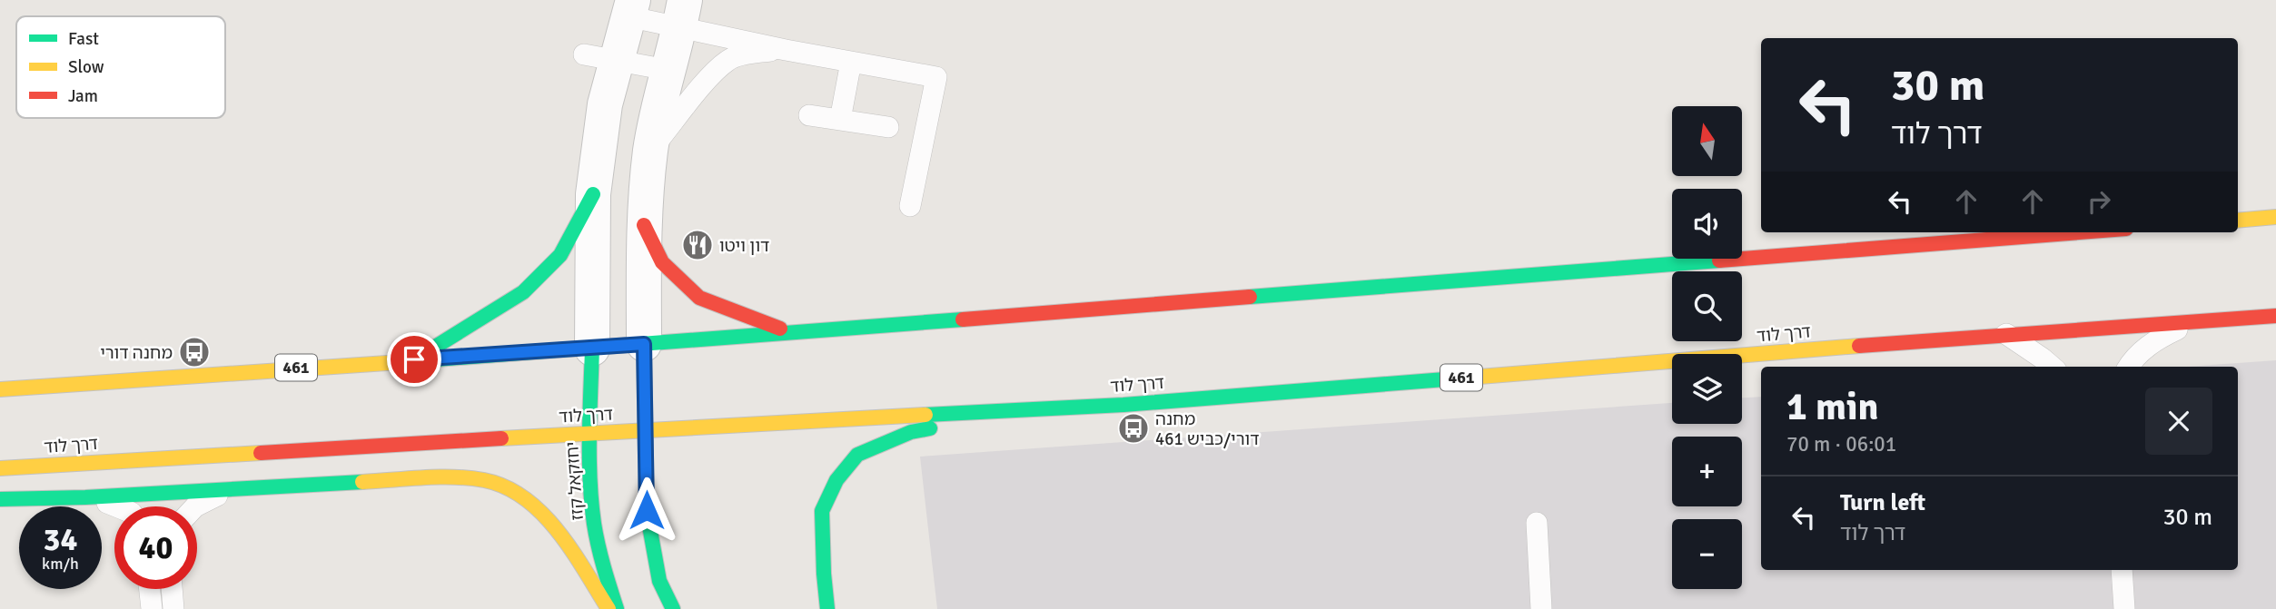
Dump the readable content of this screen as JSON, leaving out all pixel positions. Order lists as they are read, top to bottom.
{
  "streets": {
    "main road": ["דרך לוד", "461", "יחזקאל קזז"]
  },
  "crossings": [
    ["דרך לוד", "יחזקאל קזז"],
    ["461", "יחזקאל קזז"]
  ],
  "places": {
    "restaurant": ["דון ויטו"],
    "bus stop": ["מחנה דורי", "מחנה דורי/כביש 461"]
  },
  "legend": ["Fast", "Slow", "Jam"],
  "north": "top",
  "page": {
    "turn": ["30 m", "דרך לוד"],
    "map_buttons": ["+", "−"],
    "heading": ["1 min", "70 m · 06:01"],
    "list": [
      {
        "name": "Turn left",
        "note": "דרך לוד",
        "value": "30 m"
      }
    ],
    "speed": "34 km/h",
    "limit": "40"
  }
}
